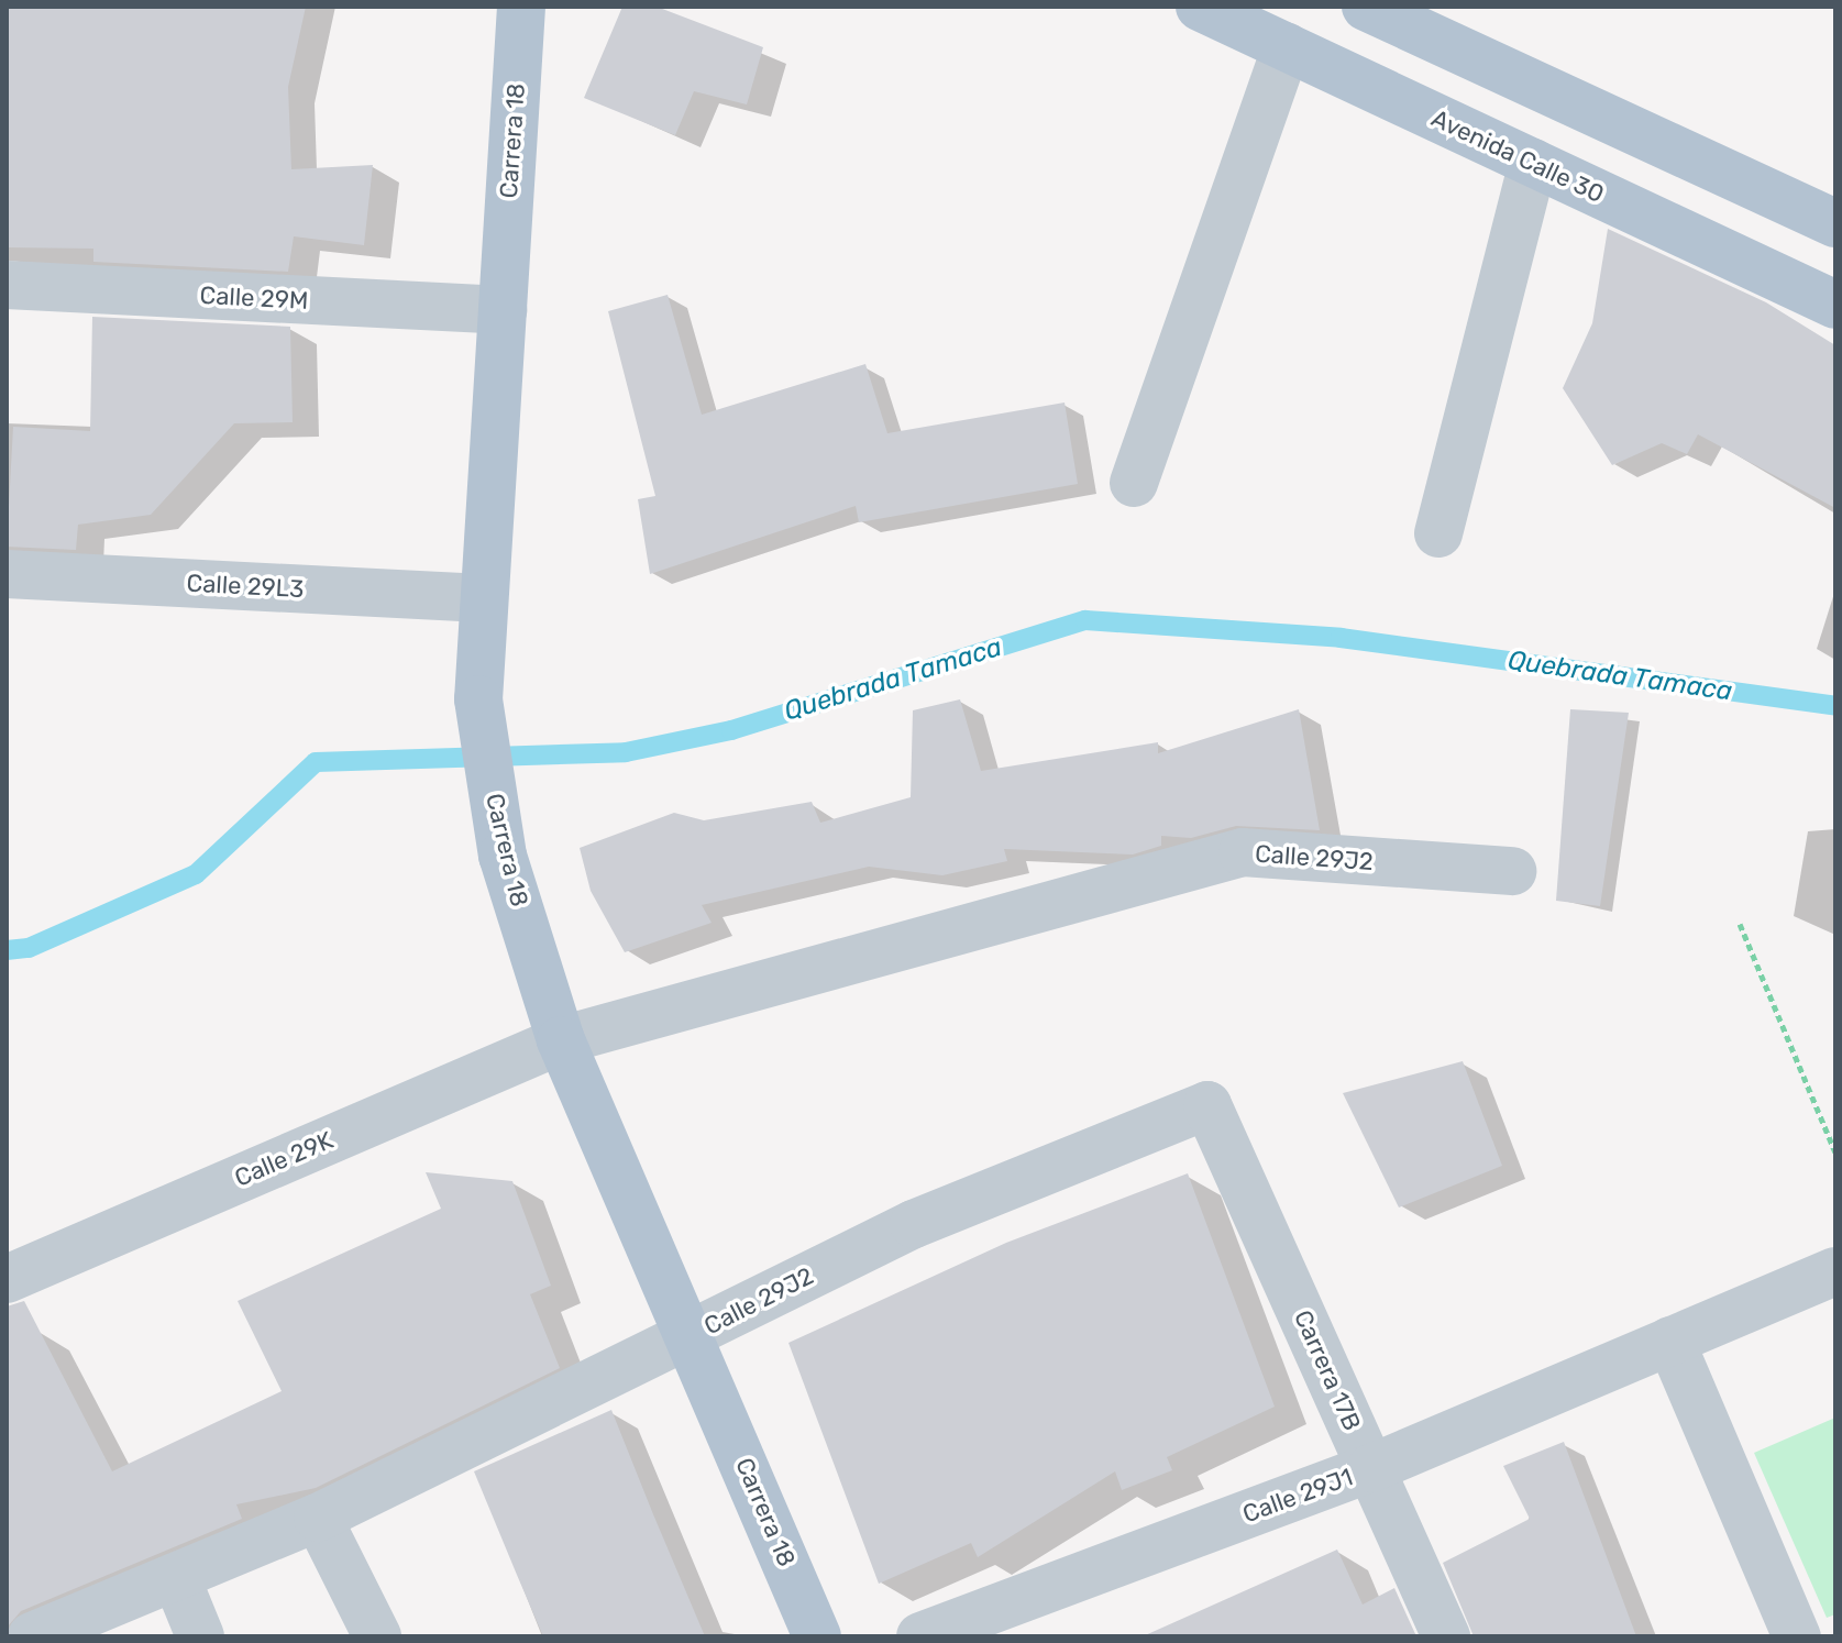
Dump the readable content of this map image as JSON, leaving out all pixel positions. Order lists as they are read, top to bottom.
{
  "streets": {
    "main road": ["Carrera 18", "Avenida Calle 30"],
    "street": [
      "Calle 29M",
      "Calle 29L3",
      "Calle 29J2",
      "Calle 29K",
      "Carrera 17B",
      "Calle 29J1"
    ]
  },
  "crossings": [
    ["Carrera 18", "Calle 29M"],
    ["Carrera 18", "Calle 29L3"],
    ["Carrera 18", "Calle 29J2"],
    ["Carrera 18", "Calle 29K"],
    ["Calle 29J2", "Calle 29K"],
    ["Calle 29J2", "Carrera 17B"],
    ["Carrera 17B", "Calle 29J1"]
  ],
  "water": ["Quebrada Tamaca"]
}
